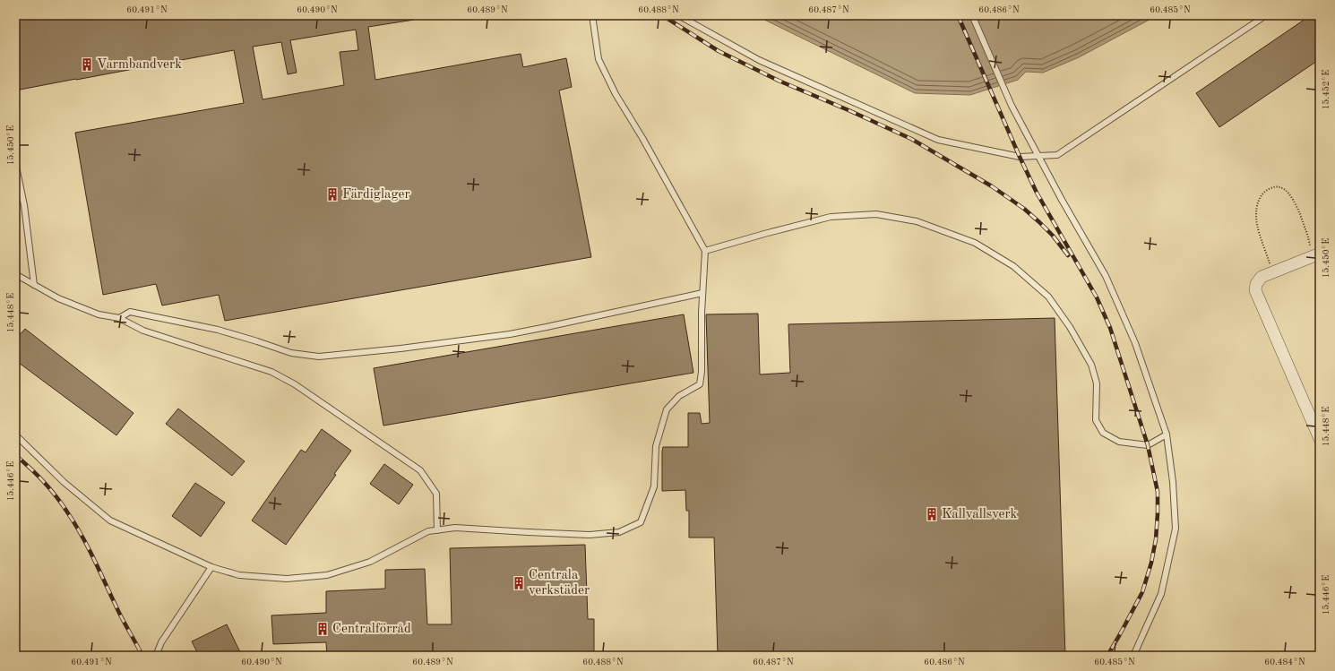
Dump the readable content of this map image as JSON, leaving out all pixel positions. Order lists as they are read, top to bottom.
{
  "places": {
    "building": [
      "Varmbandverk",
      "Färdiglager",
      "Kallvallsverk",
      "Centrala verkstäder",
      "Centralförråd"
    ]
  },
  "coordinates": [
    "60.491°N",
    "60.490°N",
    "60.489°N",
    "60.488°N",
    "60.487°N",
    "60.486°N",
    "60.485°N",
    "15.452°E",
    "15.450°E",
    "15.448°E",
    "15.446°E",
    "60.484°N"
  ]
}
